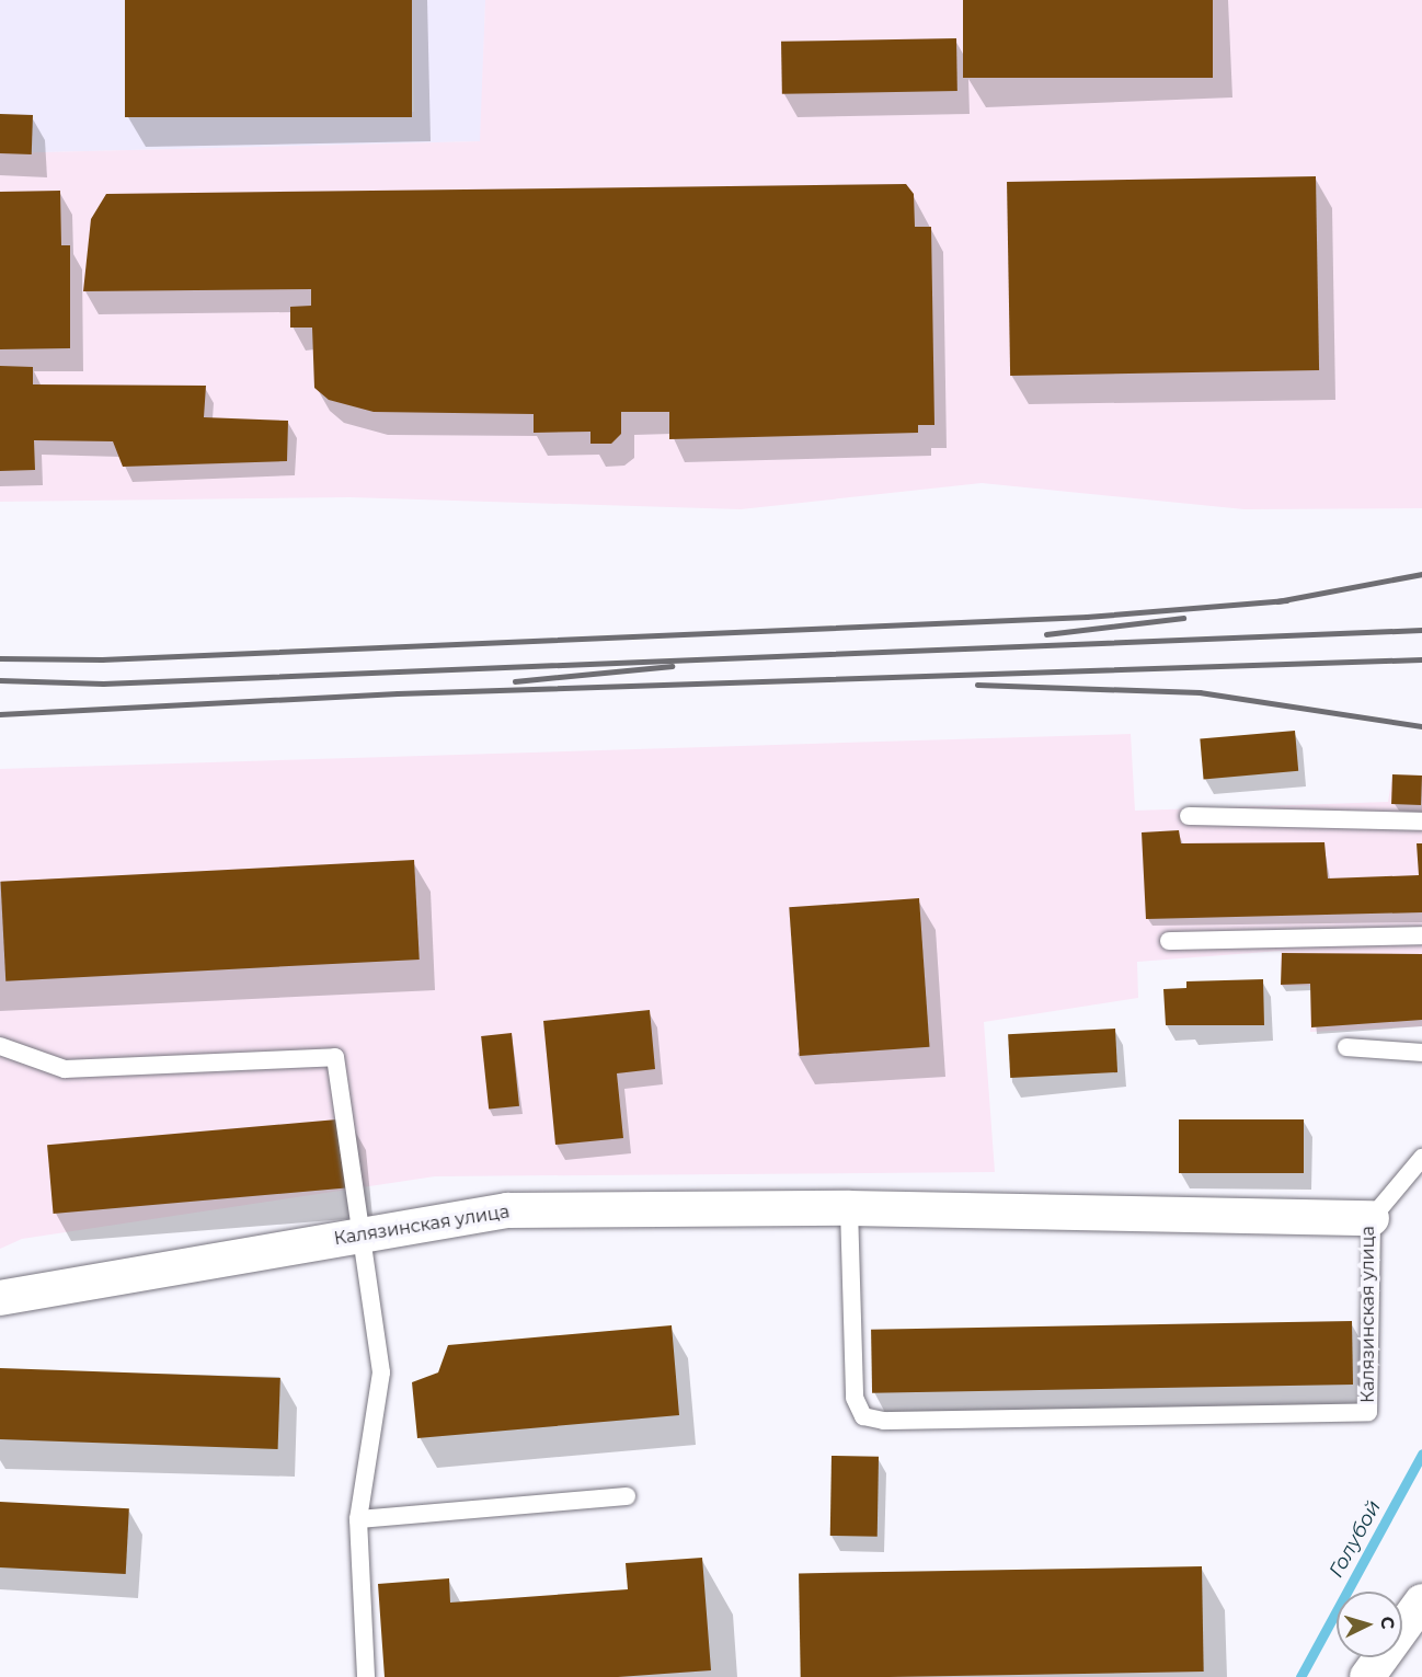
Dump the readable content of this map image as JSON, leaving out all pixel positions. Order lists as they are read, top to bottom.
{
  "streets": {
    "street": ["Калязинская улица"]
  },
  "water": ["Голубой"],
  "north": "right"
}
